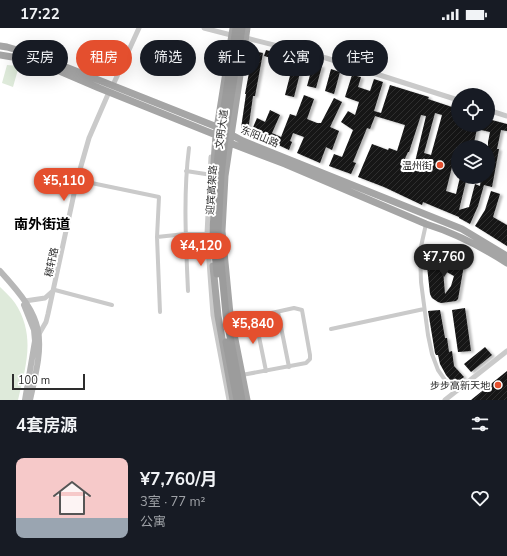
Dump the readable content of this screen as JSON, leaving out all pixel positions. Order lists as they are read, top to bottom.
{
  "streets": {
    "highway": ["迎宾高架路"],
    "main road": ["文明大道", "东阳山路"],
    "street": ["稼轩路"]
  },
  "crossings": [
    ["文明大道", "东阳山路"],
    ["东阳山路", "稼轩路"]
  ],
  "districts": ["南外街道"],
  "places": ["温州街", "步步高新天地"],
  "scale_bar": "100 m",
  "page": {
    "status": "17:22",
    "chip": [
      "买房",
      "租房",
      "筛选",
      "新上",
      "公寓",
      "住宅"
    ],
    "price": [
      "¥5,110",
      "¥4,120",
      "¥7,760",
      "¥5,840"
    ],
    "scale": "100 m",
    "heading": "4套房源",
    "list": [
      {
        "name": "¥7,760/月",
        "note": "3室 · 77 m² · 公寓"
      }
    ]
  }
}
